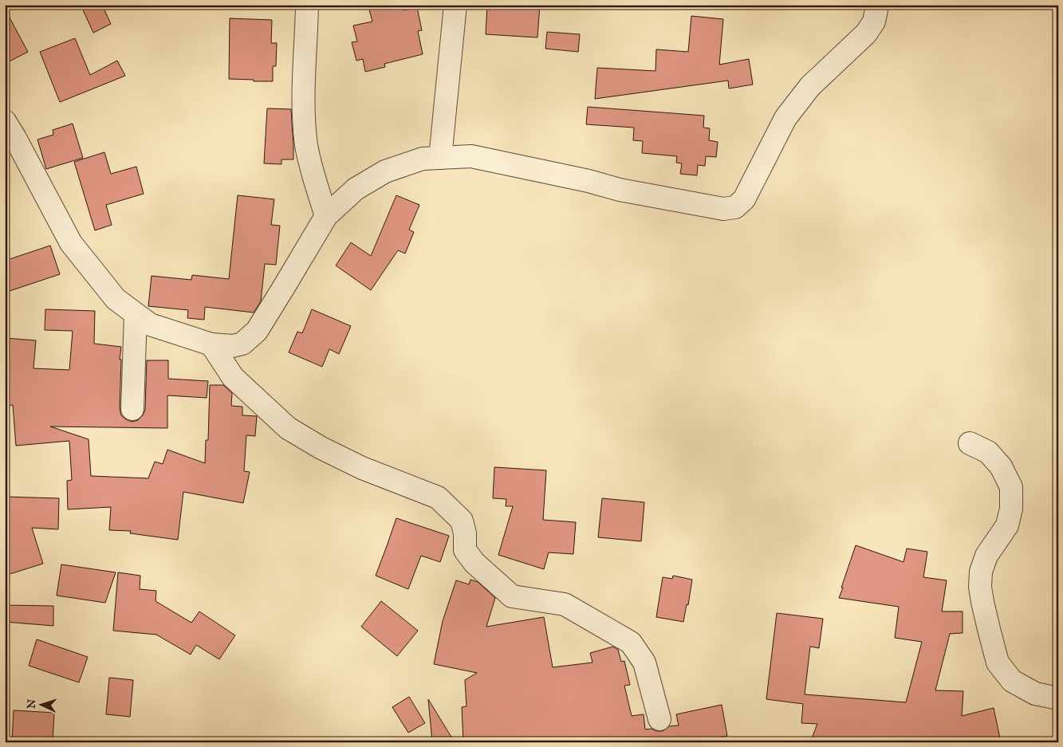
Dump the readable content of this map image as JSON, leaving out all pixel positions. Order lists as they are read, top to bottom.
{
  "north": "left"
}
